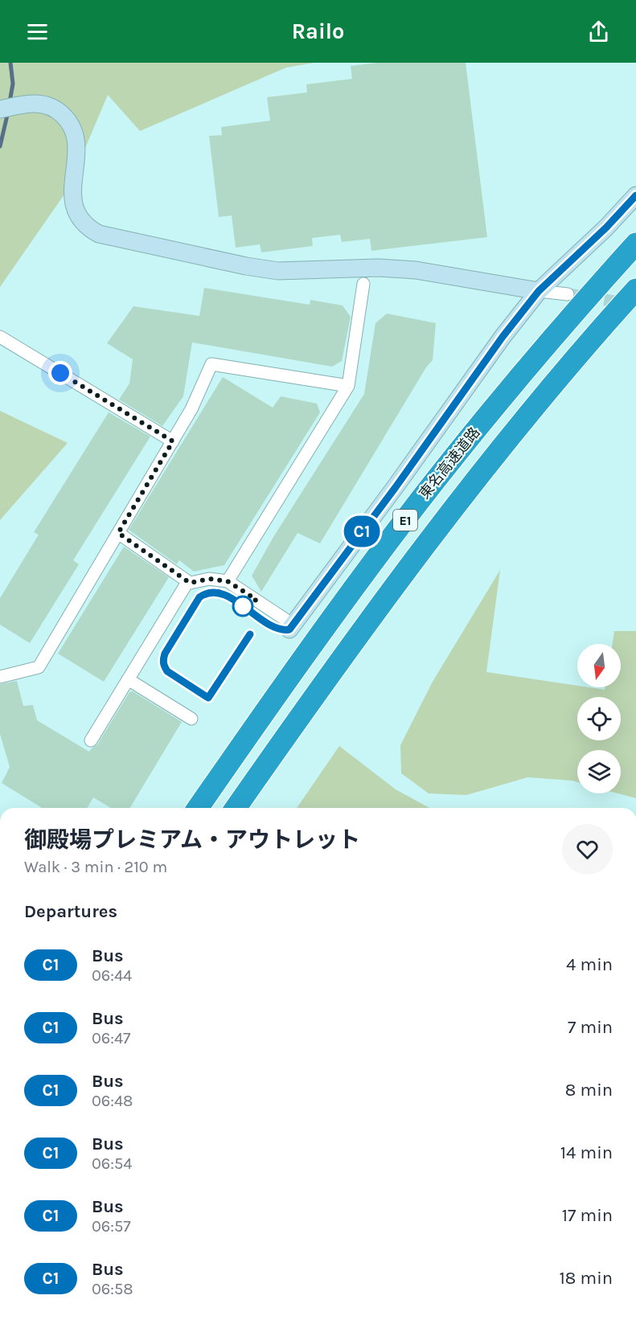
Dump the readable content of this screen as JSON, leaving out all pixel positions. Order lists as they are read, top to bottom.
{
  "streets": {
    "highway": ["東名高速道路", "E1"]
  },
  "lines": ["bus line C1"],
  "north": "bottom",
  "page": {
    "header": "Railo",
    "on_map": "C1",
    "heading": [
      ["御殿場プレミアム・アウトレット", "Walk · 3 min · 210 m"],
      "Departures"
    ],
    "list": [
      {
        "mark": "C1",
        "name": "Bus",
        "note": "06:44",
        "value": "4 min"
      },
      {
        "mark": "C1",
        "name": "Bus",
        "note": "06:47",
        "value": "7 min"
      },
      {
        "mark": "C1",
        "name": "Bus",
        "note": "06:48",
        "value": "8 min"
      },
      {
        "mark": "C1",
        "name": "Bus",
        "note": "06:54",
        "value": "14 min"
      },
      {
        "mark": "C1",
        "name": "Bus",
        "note": "06:57",
        "value": "17 min"
      },
      {
        "mark": "C1",
        "name": "Bus",
        "note": "06:58",
        "value": "18 min"
      }
    ]
  }
}
